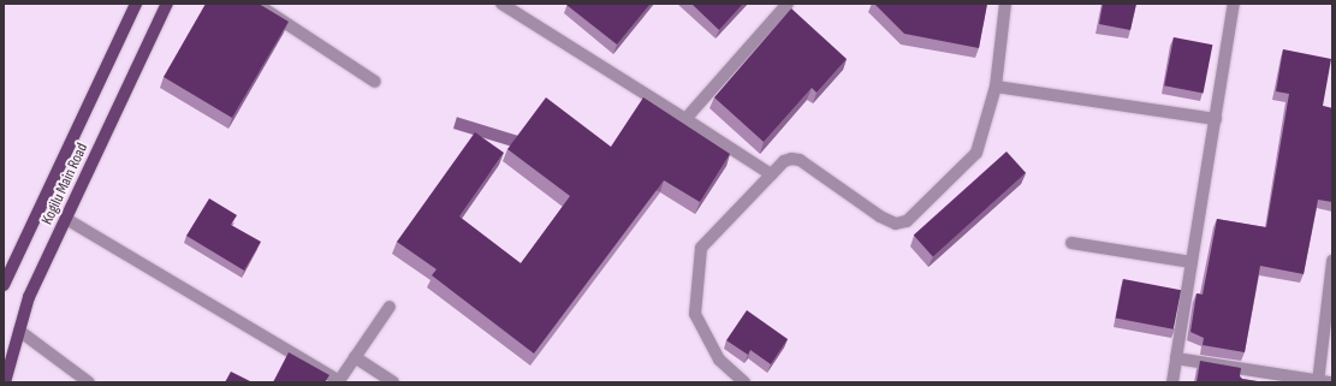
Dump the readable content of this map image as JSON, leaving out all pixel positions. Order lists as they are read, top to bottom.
{
  "streets": {
    "main road": ["Kogilu Main Road"]
  }
}
